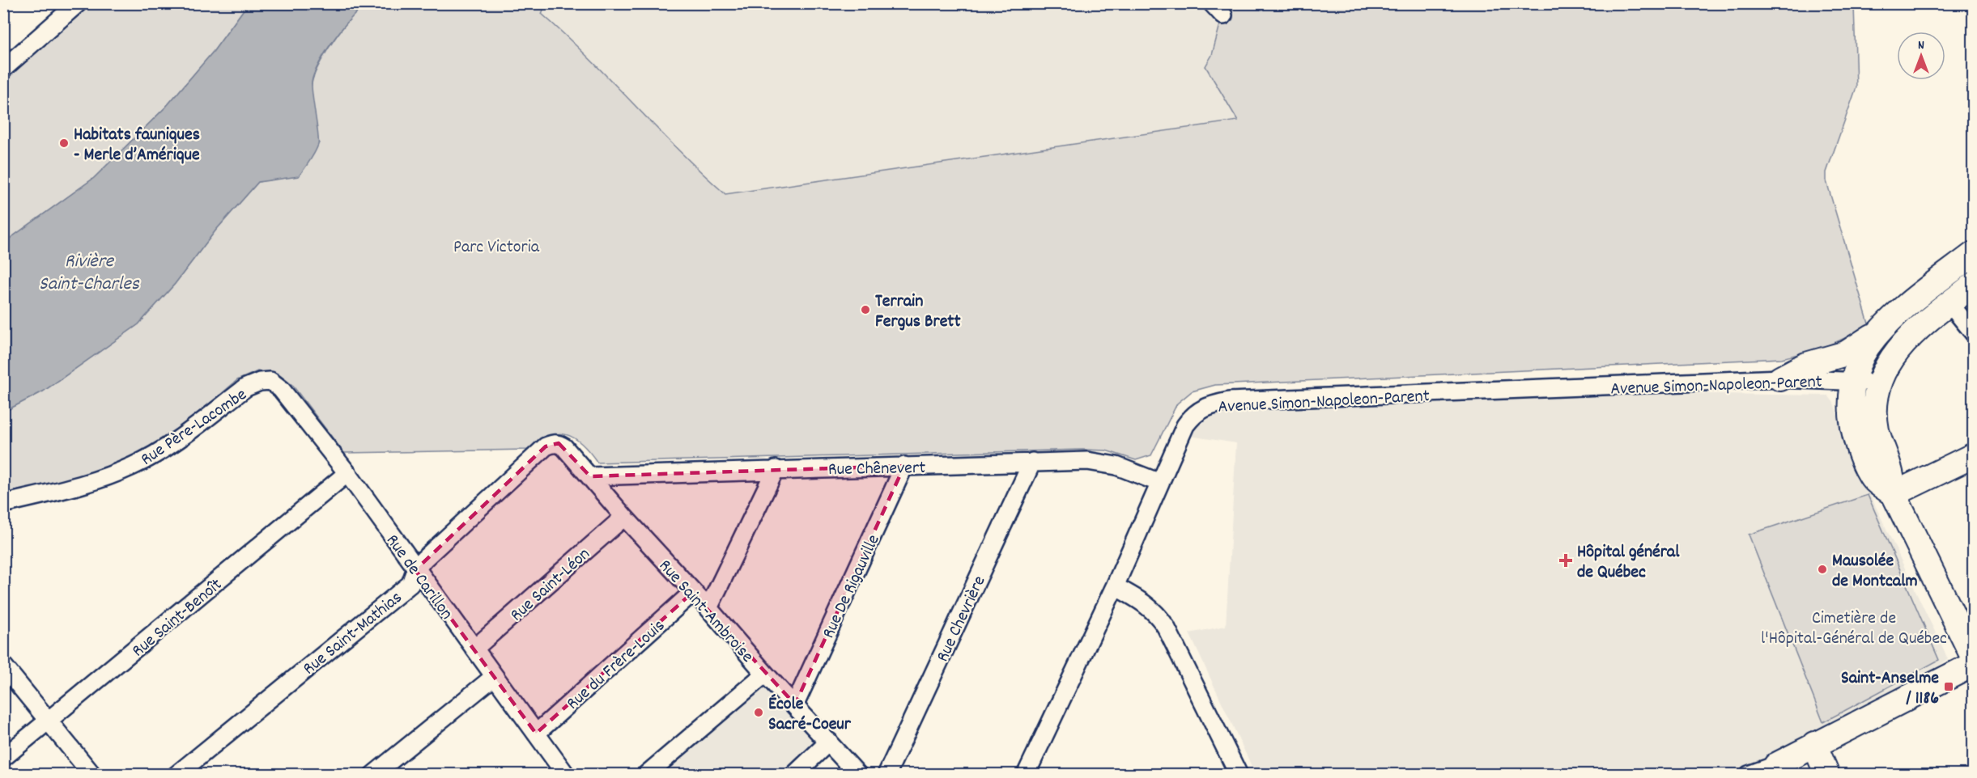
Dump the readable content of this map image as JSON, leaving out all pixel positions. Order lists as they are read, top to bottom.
{
  "streets": {
    "street": [
      "Avenue Simon-Napoleon-Parent",
      "Rue Père-Lacombe",
      "Rue Chênevert",
      "Rue de Carillon",
      "Rue Saint-Léon",
      "Rue De Rigauville",
      "Rue Saint-Ambroise",
      "Rue Saint-Benoît",
      "Rue Chevrière",
      "Rue Saint-Mathias",
      "Rue du Frère-Louis"
    ]
  },
  "crossings": [
    ["Avenue Simon-Napoleon-Parent", "Rue Chênevert"],
    ["Rue Père-Lacombe", "Rue de Carillon"],
    ["Rue Chênevert", "Rue De Rigauville"],
    ["Rue Chênevert", "Rue Saint-Ambroise"],
    ["Rue Chênevert", "Rue Chevrière"],
    ["Rue de Carillon", "Rue Saint-Léon"],
    ["Rue de Carillon", "Rue Saint-Benoît"],
    ["Rue de Carillon", "Rue Saint-Mathias"],
    ["Rue de Carillon", "Rue du Frère-Louis"],
    ["Rue Saint-Léon", "Rue Saint-Ambroise"],
    ["Rue De Rigauville", "Rue Saint-Ambroise"],
    ["Rue Saint-Ambroise", "Rue Saint-Mathias"],
    ["Rue Saint-Ambroise", "Rue du Frère-Louis"]
  ],
  "water": ["Rivière Saint-Charles"],
  "parks": ["Parc Victoria", "Cimetière de l'Hôpital-Général de Québec"],
  "places": {
    "other": [
      "Habitats fauniques - Merle d’Amérique",
      "Terrain Fergus Brett",
      "Mausolée de Montcalm",
      "École Sacré-Coeur"
    ],
    "health": ["Hôpital général de Québec"],
    "transit": ["Saint-Anselme / 1186"]
  },
  "north": "top"
}
